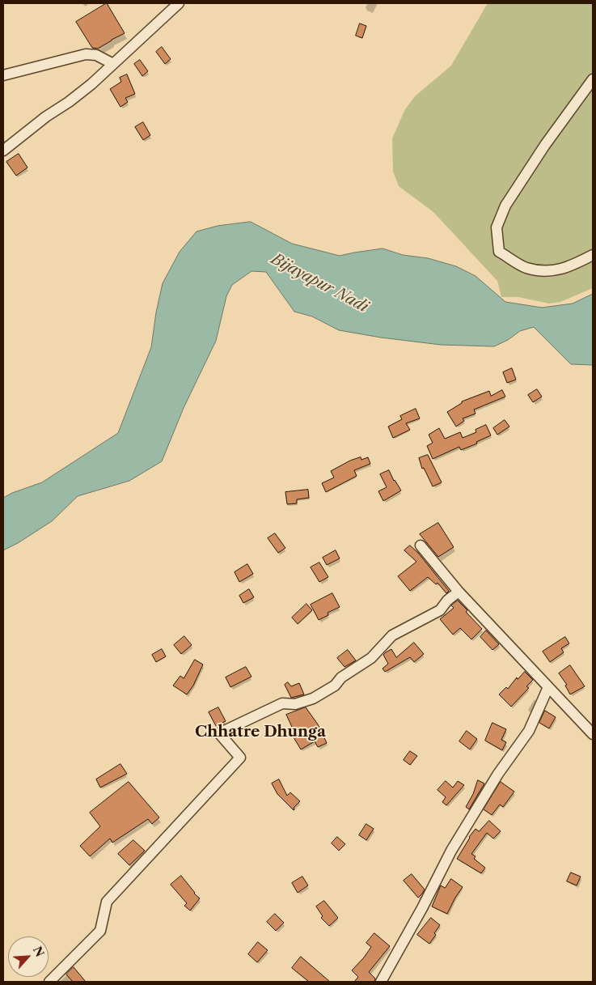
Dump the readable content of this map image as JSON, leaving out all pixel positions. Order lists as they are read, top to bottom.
{
  "districts": ["Chhatre Dhunga"],
  "water": ["Bijayapur Nadi"],
  "north": "top right"
}
